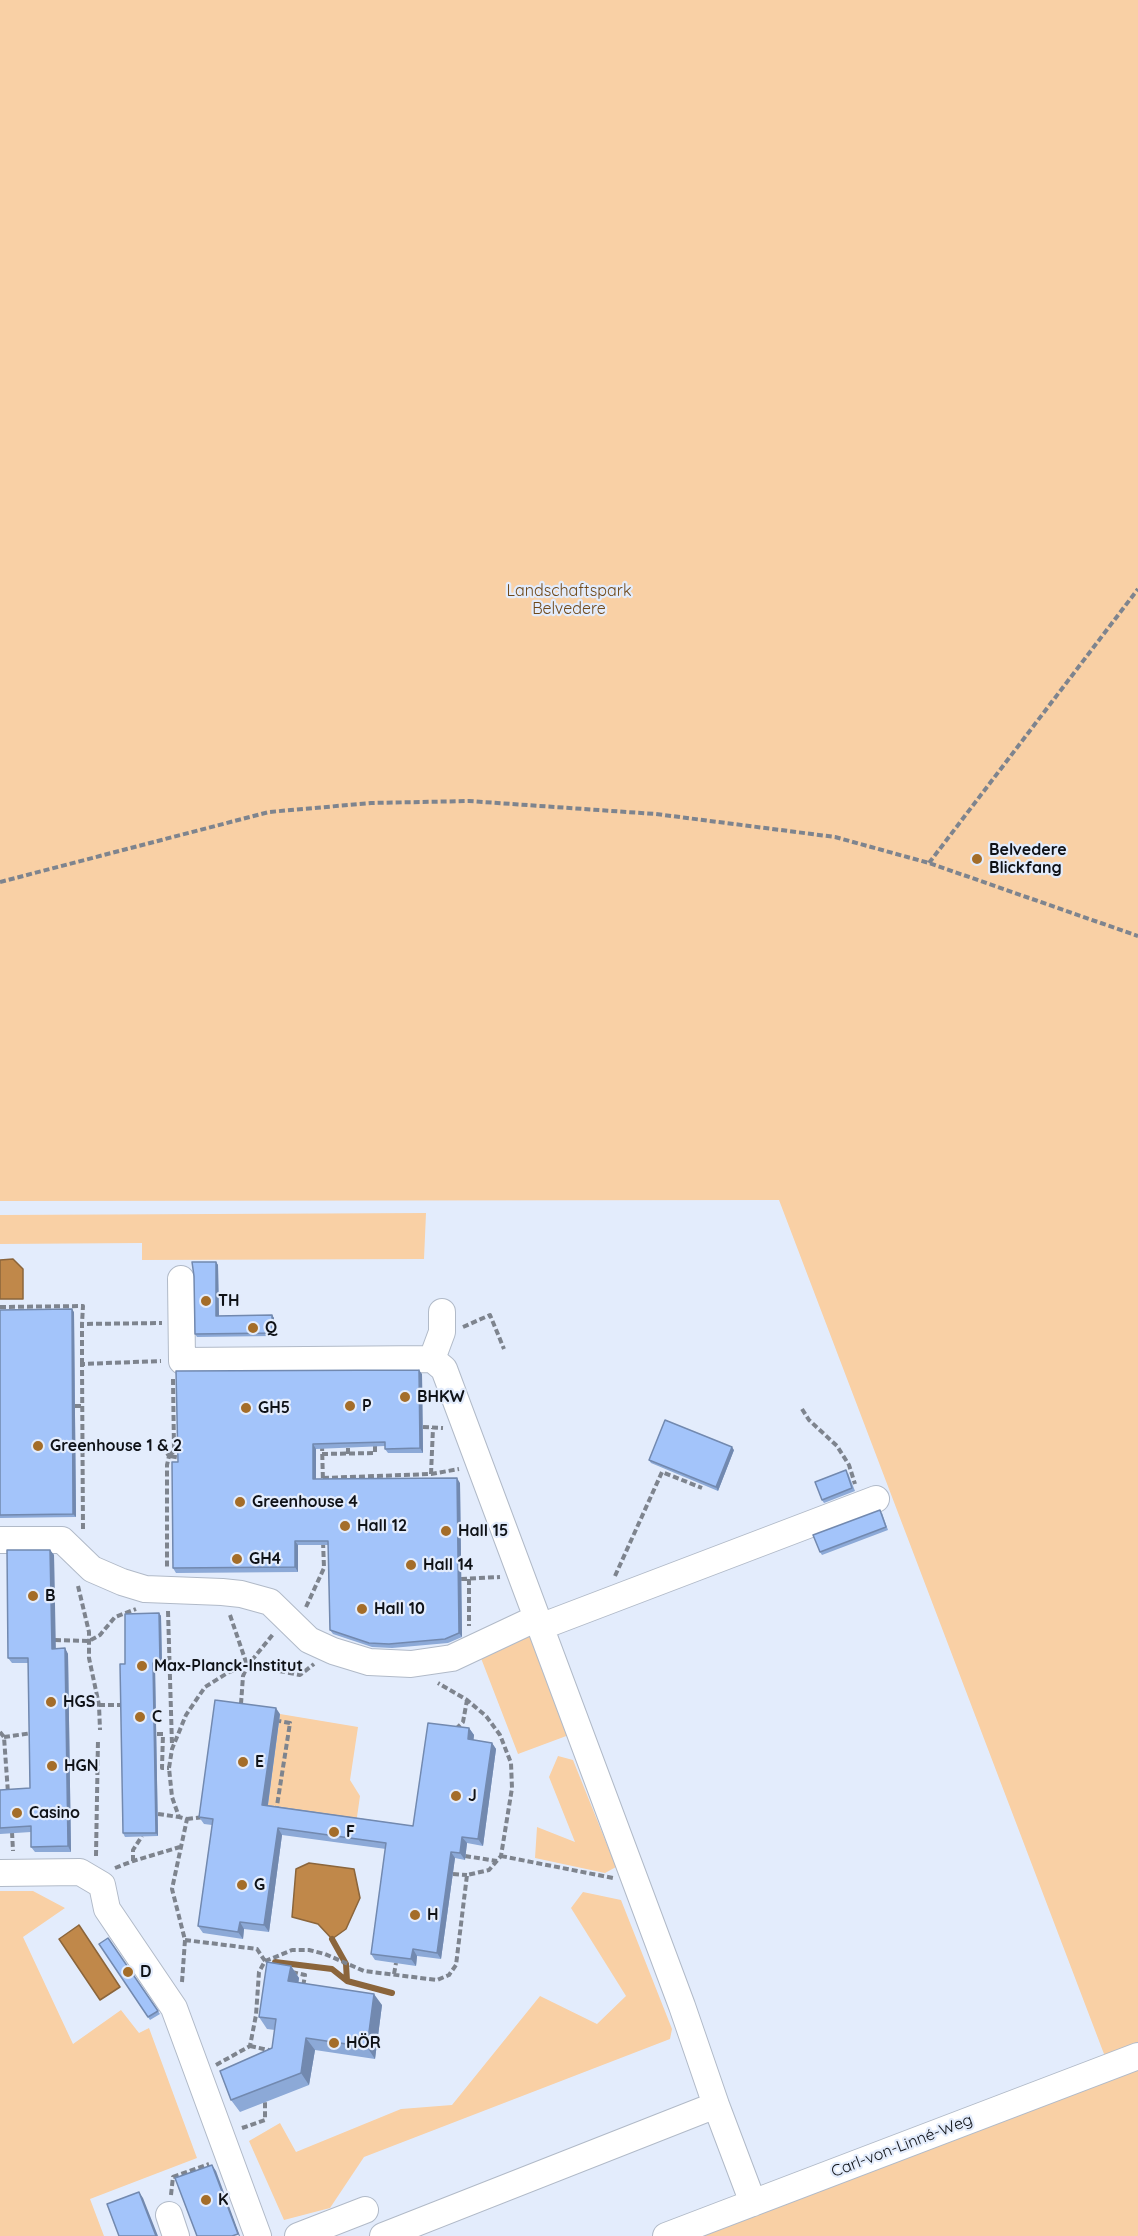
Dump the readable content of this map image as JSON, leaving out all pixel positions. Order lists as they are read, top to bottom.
{
  "streets": {
    "street": ["Carl-von-Linné-Weg"]
  },
  "parks": ["Landschaftspark Belvedere"],
  "places": [
    "Belvedere Blickfang",
    "TH",
    "Q",
    "BHKW",
    "P",
    "GH5",
    "Greenhouse 1 & 2",
    "Greenhouse 4",
    "Hall 12",
    "Hall 15",
    "GH4",
    "Hall 14",
    "B",
    "Hall 10",
    "Max-Planck-Institut",
    "HGS",
    "C",
    "E",
    "HGN",
    "J",
    "Casino",
    "F",
    "G",
    "H",
    "D",
    "HÖR",
    "K"
  ]
}
